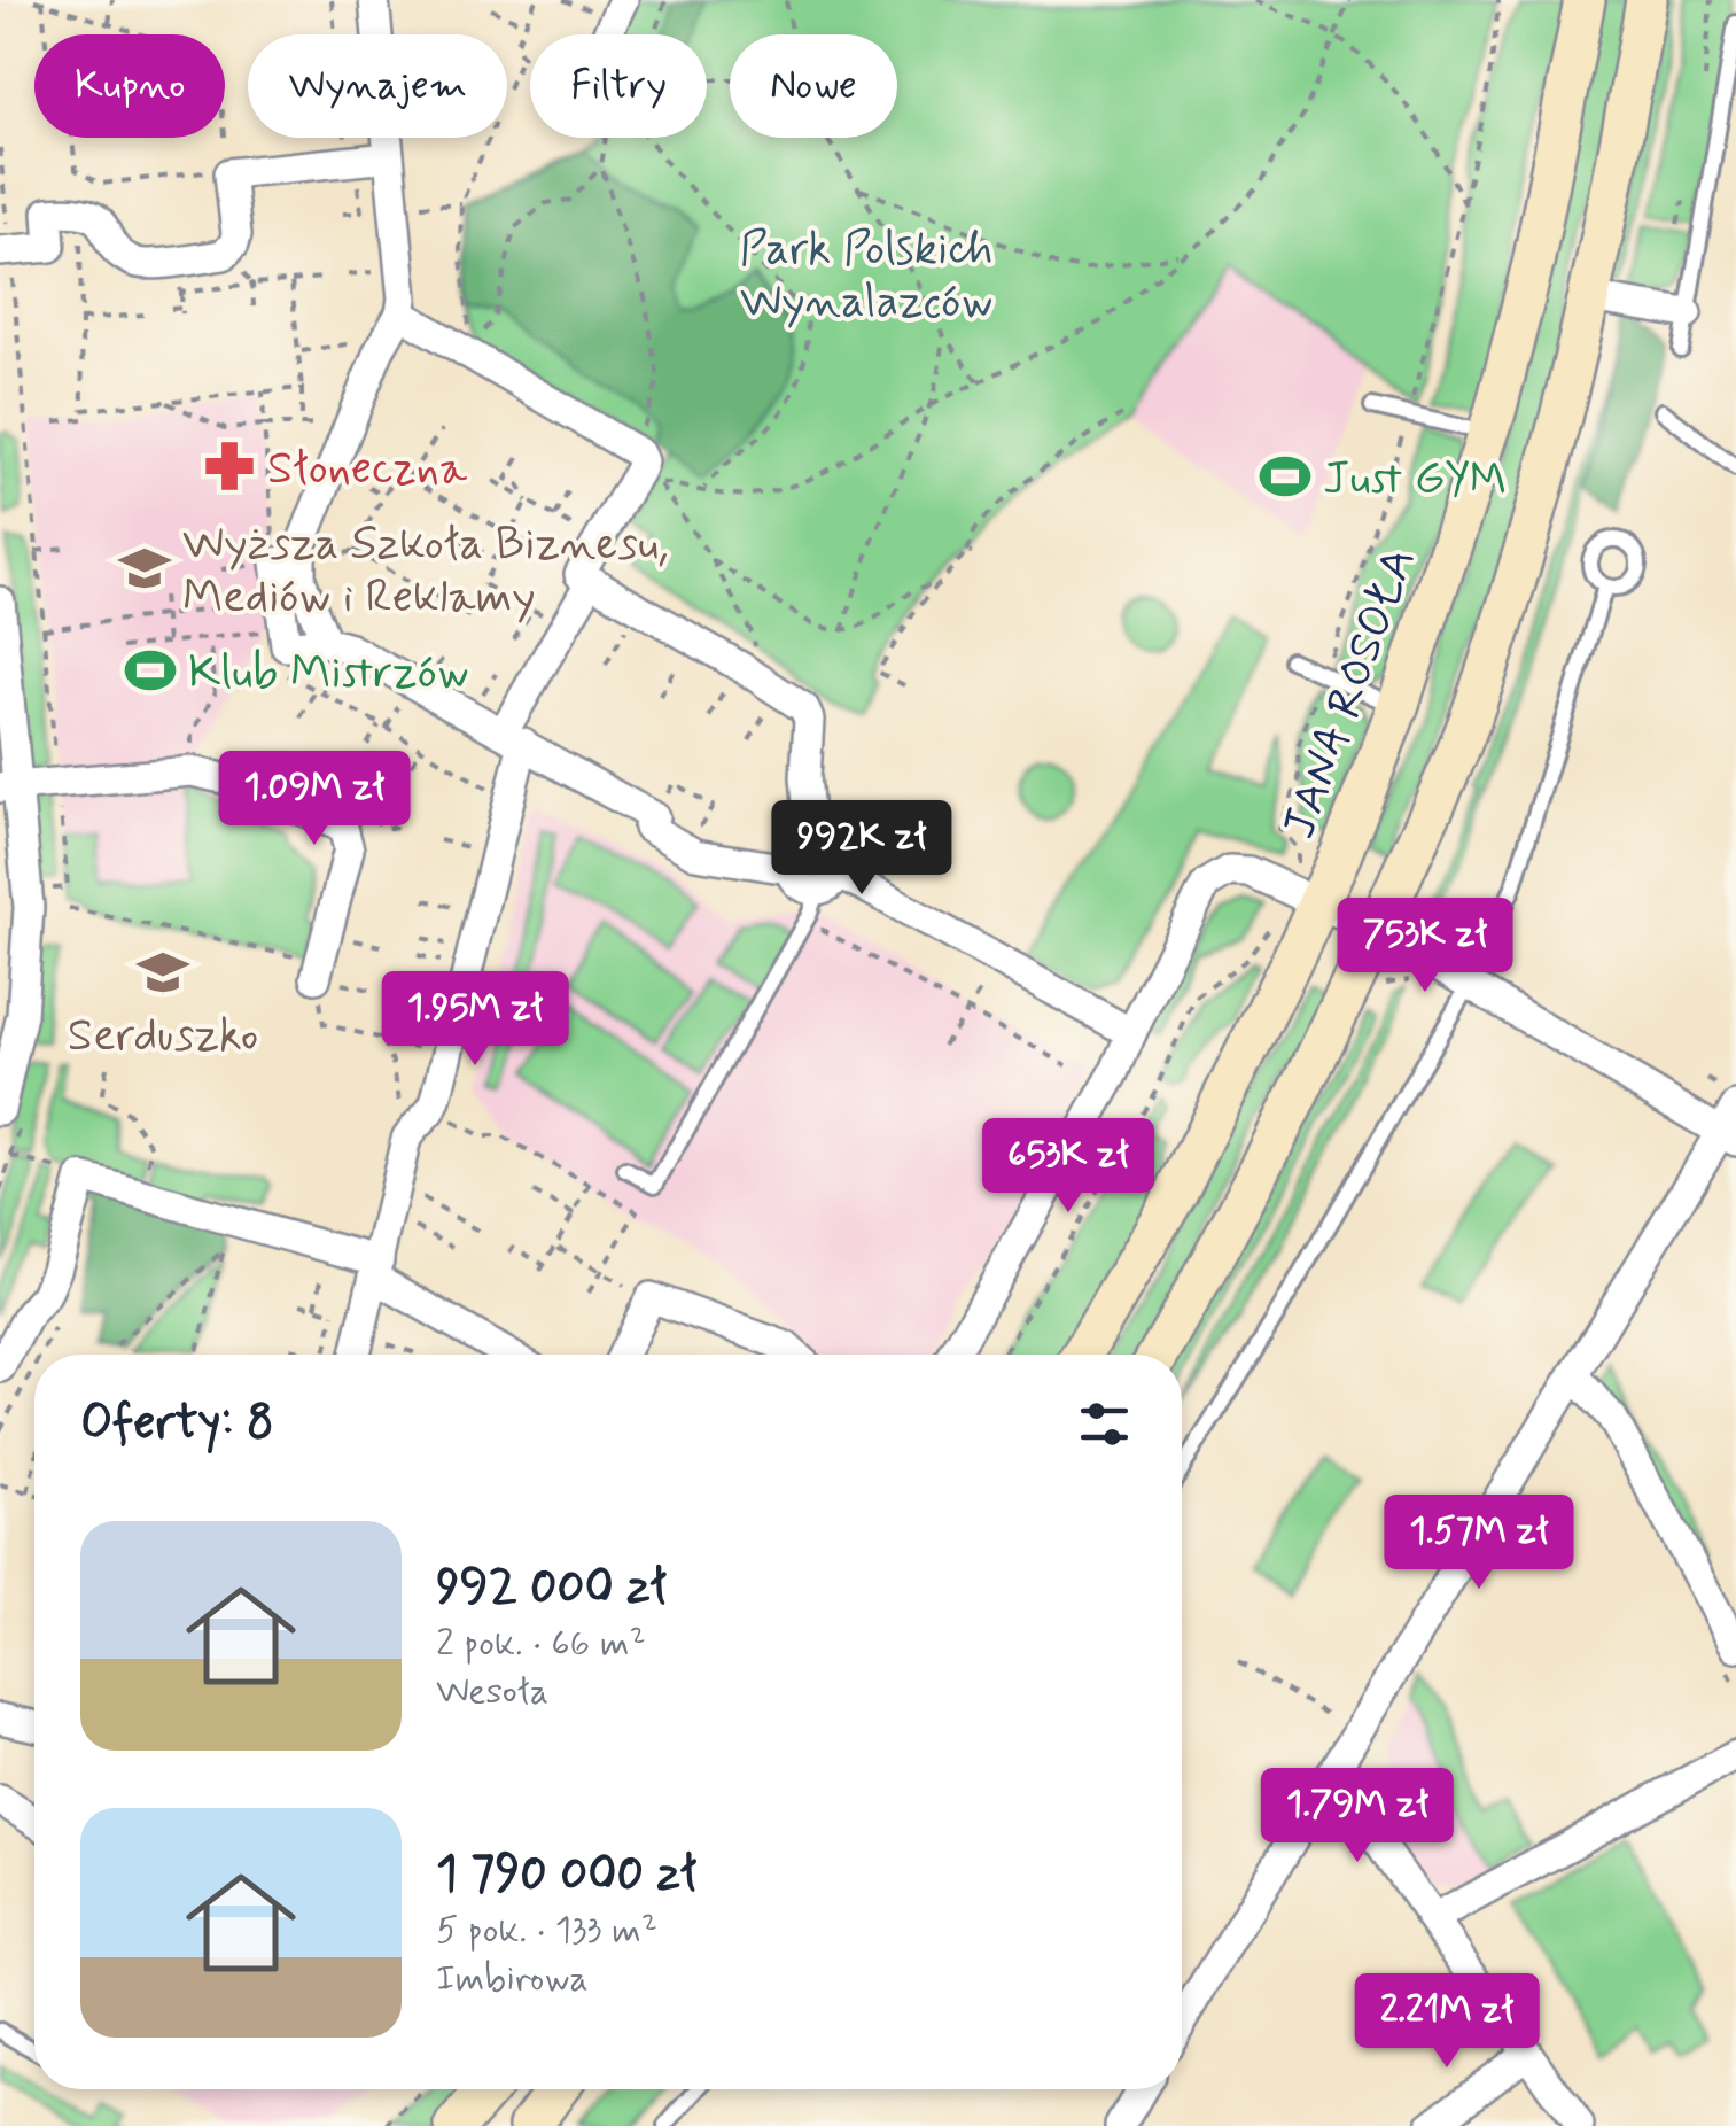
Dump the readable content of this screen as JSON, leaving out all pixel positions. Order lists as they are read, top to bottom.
{
  "streets": {
    "main road": ["JANA ROSOŁA"]
  },
  "parks": ["Park Polskich Wynalazców"],
  "places": {
    "pharmacy": ["Słoneczna"],
    "sports": ["Just GYM", "Klub Mistrzów"],
    "school or university": ["Wyższa Szkoła Biznesu, Mediów i Reklamy", "Serduszko"]
  },
  "page": {
    "chip": [
      "Kupno",
      "Wynajem",
      "Filtry",
      "Nowe"
    ],
    "price": [
      "1.09M zł",
      "992K zł",
      "753K zł",
      "1.95M zł",
      "653K zł",
      "1.57M zł",
      "1.79M zł",
      "2.21M zł"
    ],
    "heading": "Oferty: 8",
    "list": [
      {
        "name": "992 000 zł",
        "note": "2 pok. · 66 m² · Wesoła"
      },
      {
        "name": "1 790 000 zł",
        "note": "5 pok. · 133 m² · Imbirowa"
      }
    ]
  }
}
